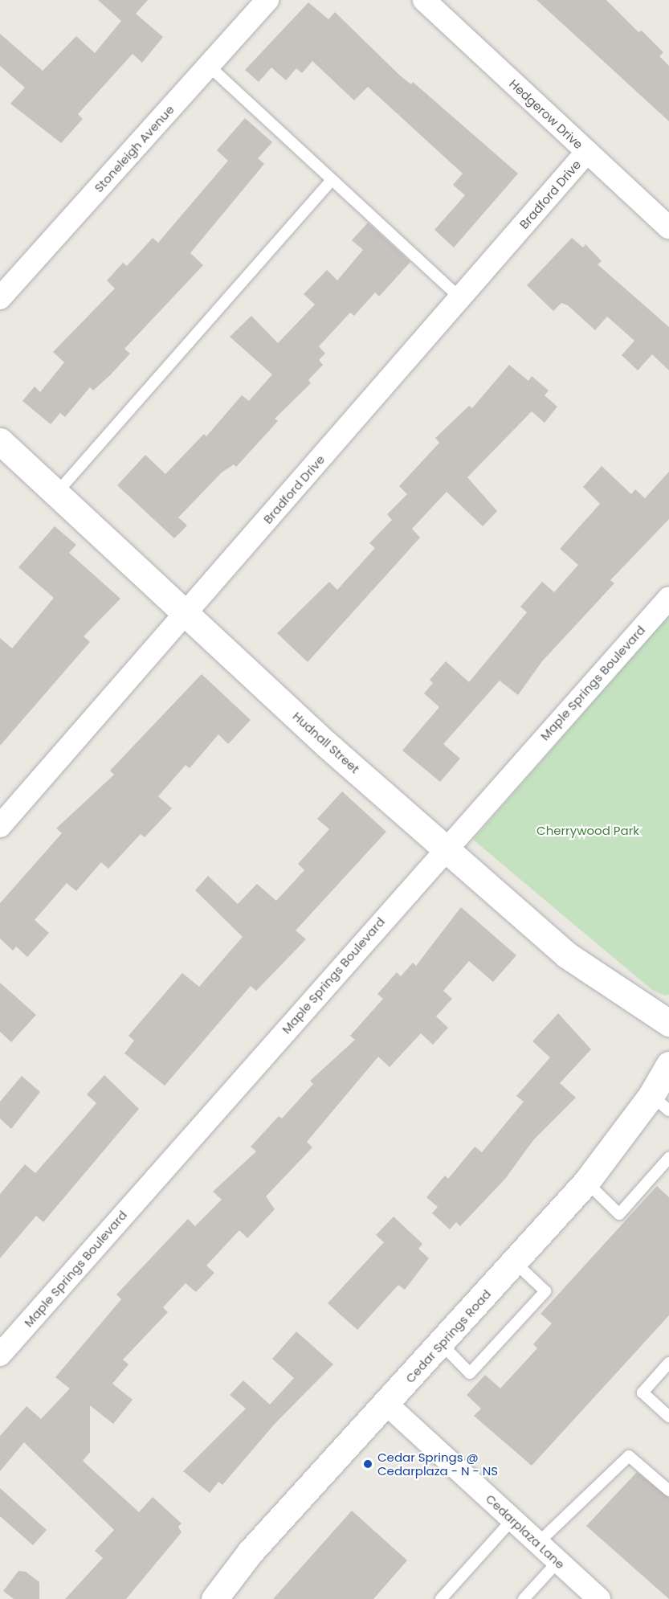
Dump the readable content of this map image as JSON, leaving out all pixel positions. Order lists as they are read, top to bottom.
{
  "streets": {
    "street": [
      "Hedgerow Drive",
      "Stoneleigh Avenue",
      "Bradford Drive",
      "Maple Springs Boulevard",
      "Hudnall Street",
      "Cedar Springs Road",
      "Cedarplaza Lane"
    ]
  },
  "crossings": [
    ["Hedgerow Drive", "Bradford Drive"],
    ["Bradford Drive", "Hudnall Street"],
    ["Maple Springs Boulevard", "Hudnall Street"],
    ["Cedar Springs Road", "Cedarplaza Lane"]
  ],
  "parks": ["Cherrywood Park"],
  "places": ["Cedar Springs @ Cedarplaza - N - NS"]
}
